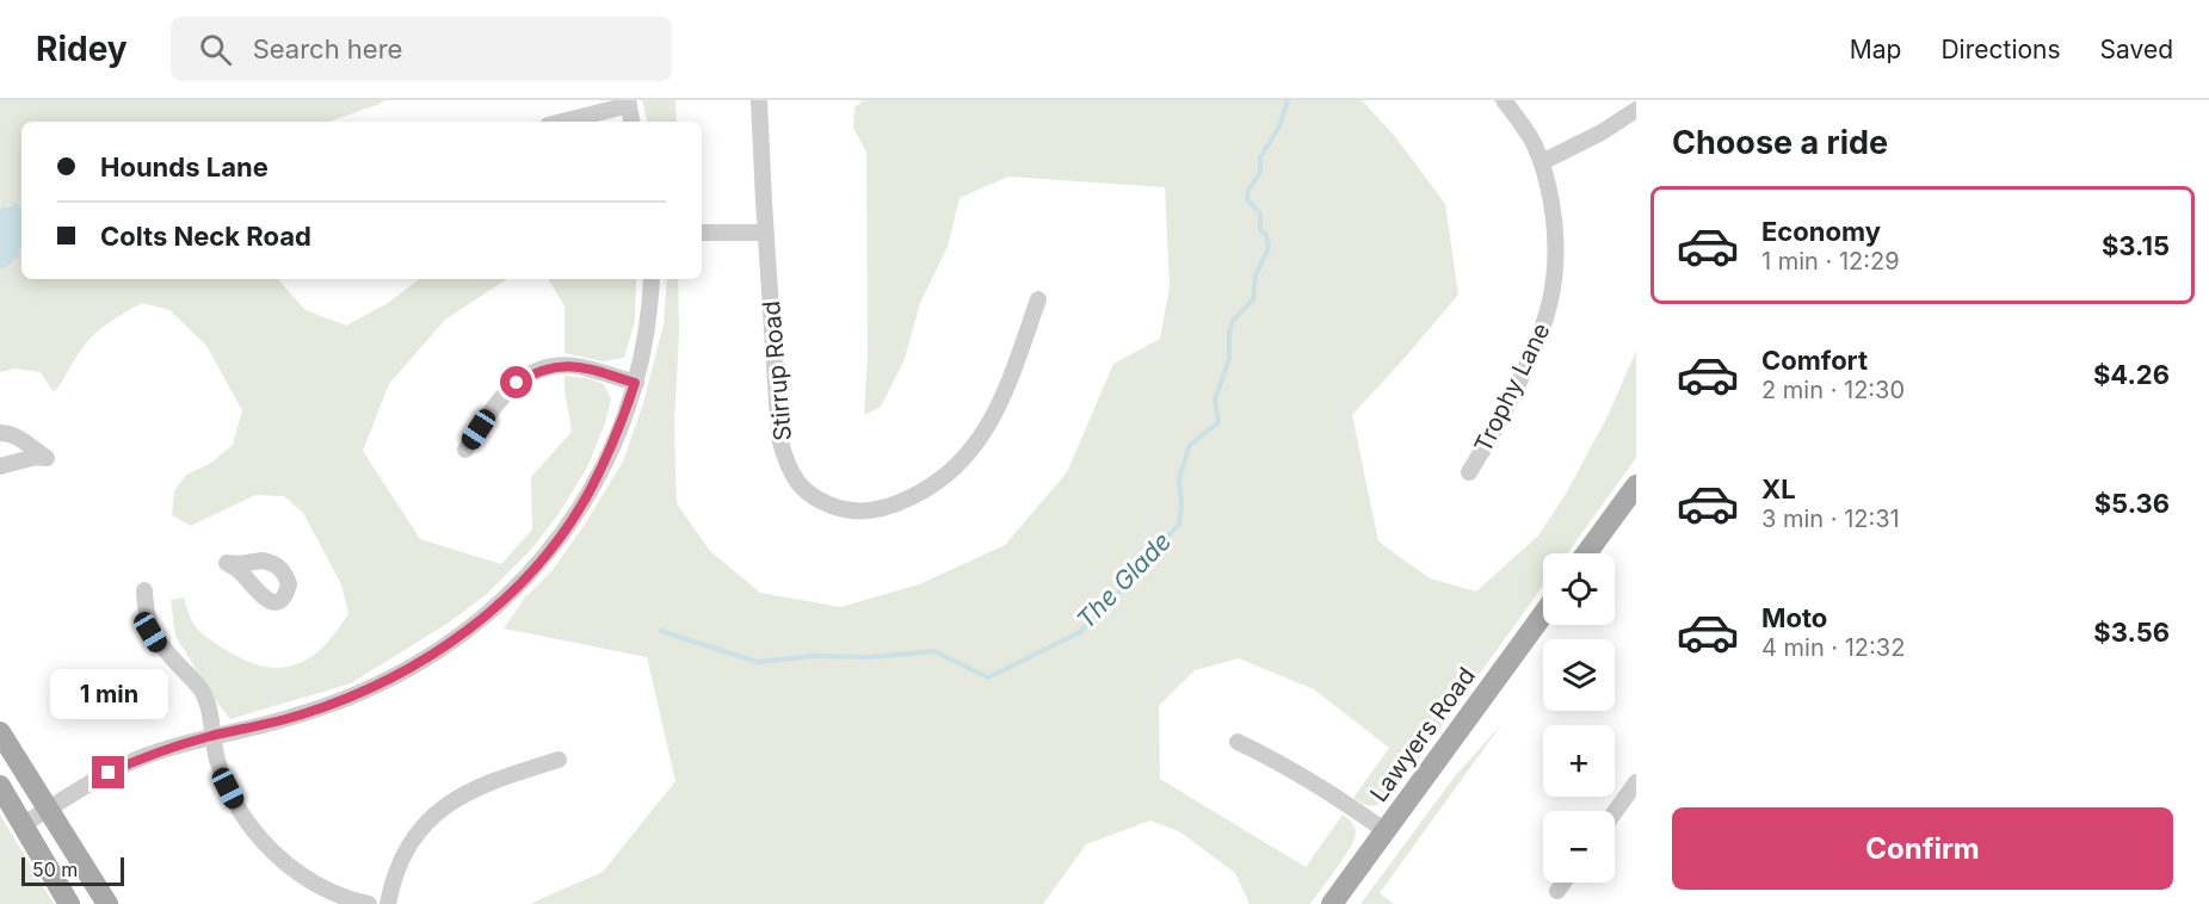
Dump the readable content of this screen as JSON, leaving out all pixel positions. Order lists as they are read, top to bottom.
{
  "streets": {
    "main road": ["Lawyers Road"],
    "street": ["Stirrup Road", "Trophy Lane"]
  },
  "water": ["The Glade"],
  "scale_bar": "50 m",
  "page": {
    "header": "Ridey",
    "search": "Search here",
    "nav": ["Map", "Directions", "Saved"],
    "heading": "Choose a ride",
    "banner": ["Hounds Lane", "Colts Neck Road"],
    "list": [
      {
        "name": "Economy",
        "note": "1 min · 12:29",
        "value": "$3.15"
      },
      {
        "name": "Comfort",
        "note": "2 min · 12:30",
        "value": "$4.26"
      },
      {
        "name": "XL",
        "note": "3 min · 12:31",
        "value": "$5.36"
      },
      {
        "name": "Moto",
        "note": "4 min · 12:32",
        "value": "$3.56"
      }
    ],
    "map_buttons": ["+", "−"],
    "bubble": "1 min",
    "buttons": "Confirm",
    "scale": "50 m"
  }
}
